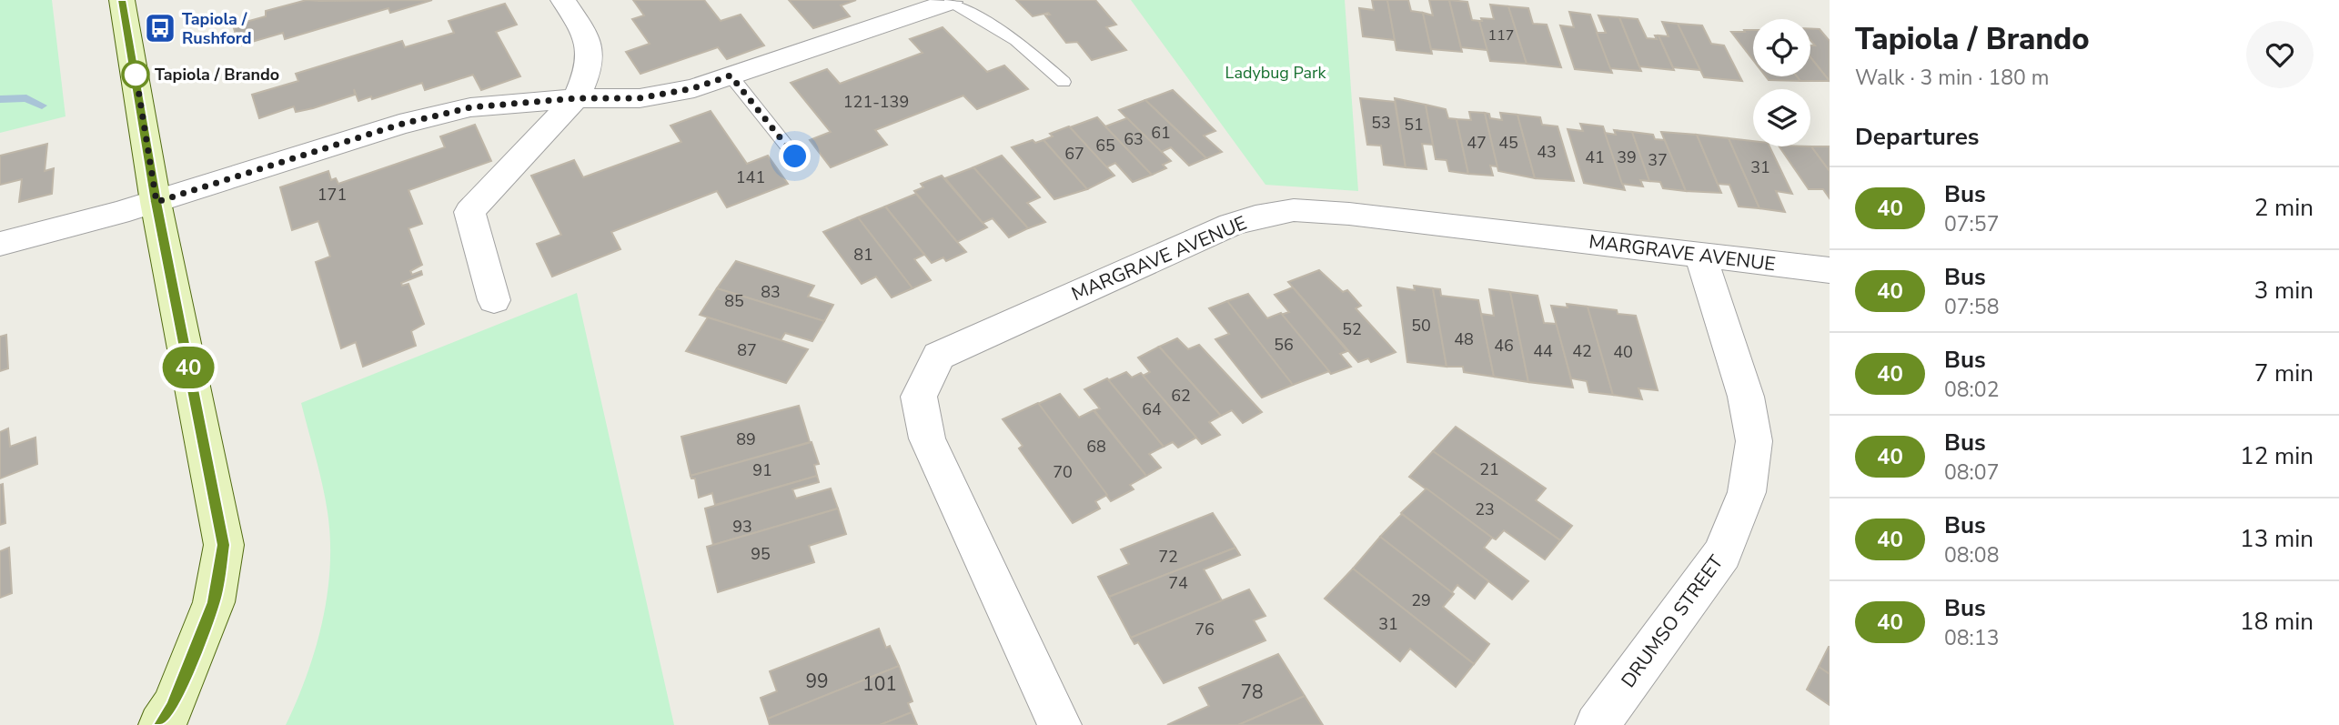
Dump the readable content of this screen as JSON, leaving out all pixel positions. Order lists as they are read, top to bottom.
{
  "streets": {
    "street": ["MARGRAVE AVENUE", "DRUMSO STREET"]
  },
  "crossings": [
    ["MARGRAVE AVENUE", "DRUMSO STREET"]
  ],
  "parks": ["Ladybug Park"],
  "places": {
    "bus stop": ["Tapiola / Rushford"],
    "other": ["Tapiola / Brando"]
  },
  "lines": ["bus line 40"],
  "house_numbers": [
    "117",
    "121-139",
    "53",
    "51",
    "61",
    "63",
    "47",
    "45",
    "65",
    "43",
    "67",
    "41",
    "39",
    "37",
    "31",
    "141",
    "171",
    "81",
    "83",
    "85",
    "50",
    "52",
    "48",
    "56",
    "46",
    "87",
    "44",
    "42",
    "40",
    "62",
    "64",
    "89",
    "68",
    "21",
    "91",
    "70",
    "23",
    "93",
    "95",
    "72",
    "74",
    "29",
    "31",
    "76",
    "99",
    "101",
    "78"
  ],
  "page": {
    "on_map": "40",
    "heading": [
      ["Tapiola / Brando", "Walk · 3 min · 180 m"],
      "Departures"
    ],
    "list": [
      {
        "mark": "40",
        "name": "Bus",
        "note": "07:57",
        "value": "2 min"
      },
      {
        "mark": "40",
        "name": "Bus",
        "note": "07:58",
        "value": "3 min"
      },
      {
        "mark": "40",
        "name": "Bus",
        "note": "08:02",
        "value": "7 min"
      },
      {
        "mark": "40",
        "name": "Bus",
        "note": "08:07",
        "value": "12 min"
      },
      {
        "mark": "40",
        "name": "Bus",
        "note": "08:08",
        "value": "13 min"
      },
      {
        "mark": "40",
        "name": "Bus",
        "note": "08:13",
        "value": "18 min"
      }
    ]
  }
}
